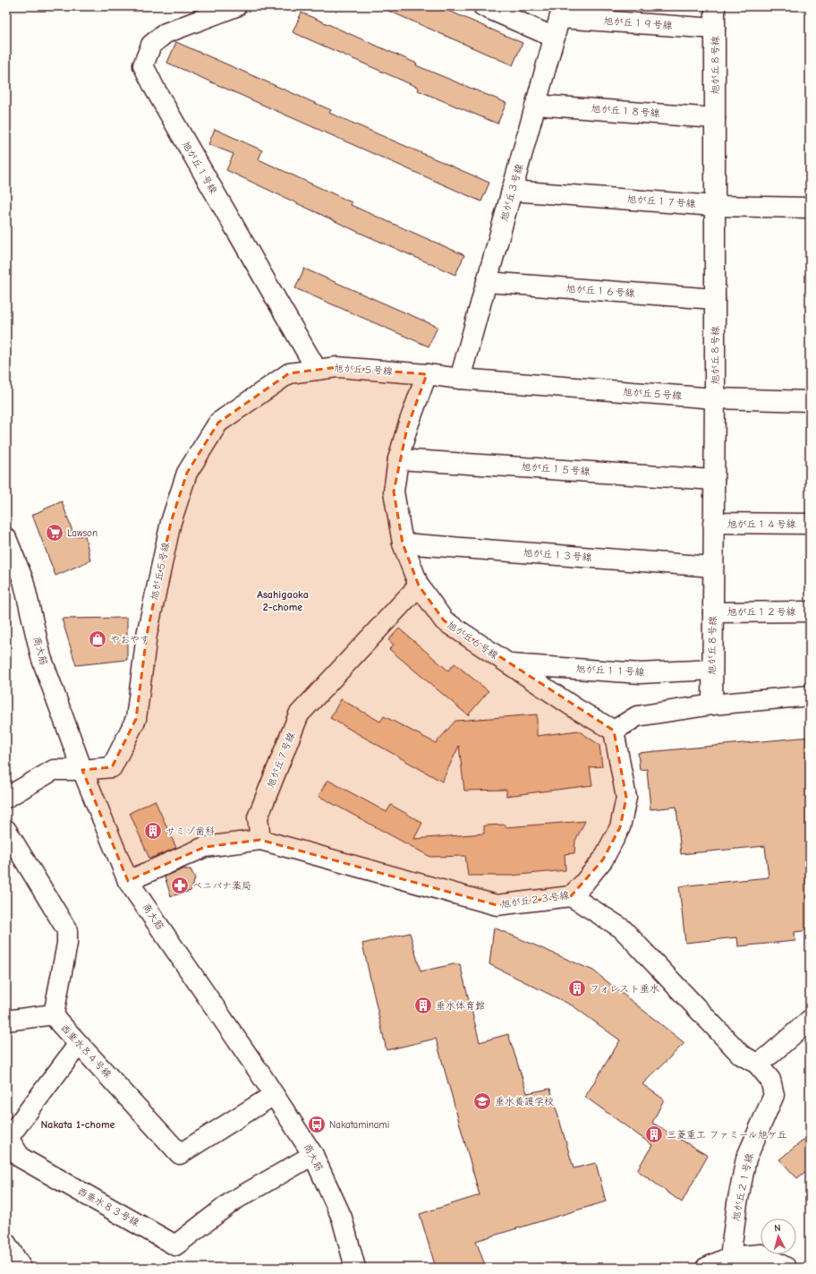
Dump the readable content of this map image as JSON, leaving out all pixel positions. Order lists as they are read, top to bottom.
{
  "streets": {
    "street": [
      "旭が丘１９号線",
      "旭が丘８号線",
      "旭が丘１８号線",
      "旭が丘１号線",
      "旭が丘３号線",
      "旭が丘１７号線",
      "旭が丘１６号線",
      "旭が丘５号線",
      "旭が丘１５号線",
      "旭が丘１４号線",
      "旭が丘１３号線",
      "旭が丘１２号線",
      "旭が丘６号線",
      "商大筋",
      "旭が丘１１号線",
      "旭が丘７号線",
      "旭が丘２３号線",
      "西垂水８４号線",
      "旭が丘２１号線",
      "西垂水８３号線"
    ]
  },
  "crossings": [
    ["旭が丘１９号線", "旭が丘８号線"],
    ["旭が丘１９号線", "旭が丘３号線"],
    ["旭が丘８号線", "旭が丘１８号線"],
    ["旭が丘８号線", "旭が丘１７号線"],
    ["旭が丘８号線", "旭が丘１６号線"],
    ["旭が丘８号線", "旭が丘５号線"],
    ["旭が丘８号線", "旭が丘１５号線"],
    ["旭が丘８号線", "旭が丘１４号線"],
    ["旭が丘８号線", "旭が丘１３号線"],
    ["旭が丘８号線", "旭が丘１２号線"],
    ["旭が丘８号線", "旭が丘１１号線"],
    ["旭が丘１８号線", "旭が丘３号線"],
    ["旭が丘１号線", "旭が丘５号線"],
    ["旭が丘３号線", "旭が丘１７号線"],
    ["旭が丘３号線", "旭が丘１６号線"],
    ["旭が丘３号線", "旭が丘５号線"],
    ["旭が丘５号線", "旭が丘６号線"],
    ["旭が丘５号線", "商大筋"],
    ["旭が丘１５号線", "旭が丘６号線"],
    ["旭が丘１３号線", "旭が丘６号線"],
    ["旭が丘６号線", "旭が丘１１号線"],
    ["旭が丘６号線", "旭が丘７号線"],
    ["旭が丘６号線", "旭が丘２３号線"],
    ["商大筋", "西垂水８４号線"],
    ["商大筋", "西垂水８３号線"],
    ["旭が丘７号線", "旭が丘２３号線"],
    ["西垂水８４号線", "西垂水８３号線"]
  ],
  "districts": ["Asahigaoka 2-chome", "Nakata 1-chome"],
  "places": {
    "supermarket": ["Lawson"],
    "shop": ["やおやす"],
    "building": [
      "サミゾ歯科",
      "フォレスト垂水",
      "垂水体育館",
      "三菱重工 ファミール旭ケ丘"
    ],
    "pharmacy": ["ベニバナ薬局"],
    "school or university": ["垂水養護学校"],
    "bus stop": ["Nakataminami"]
  },
  "north": "top"
}
